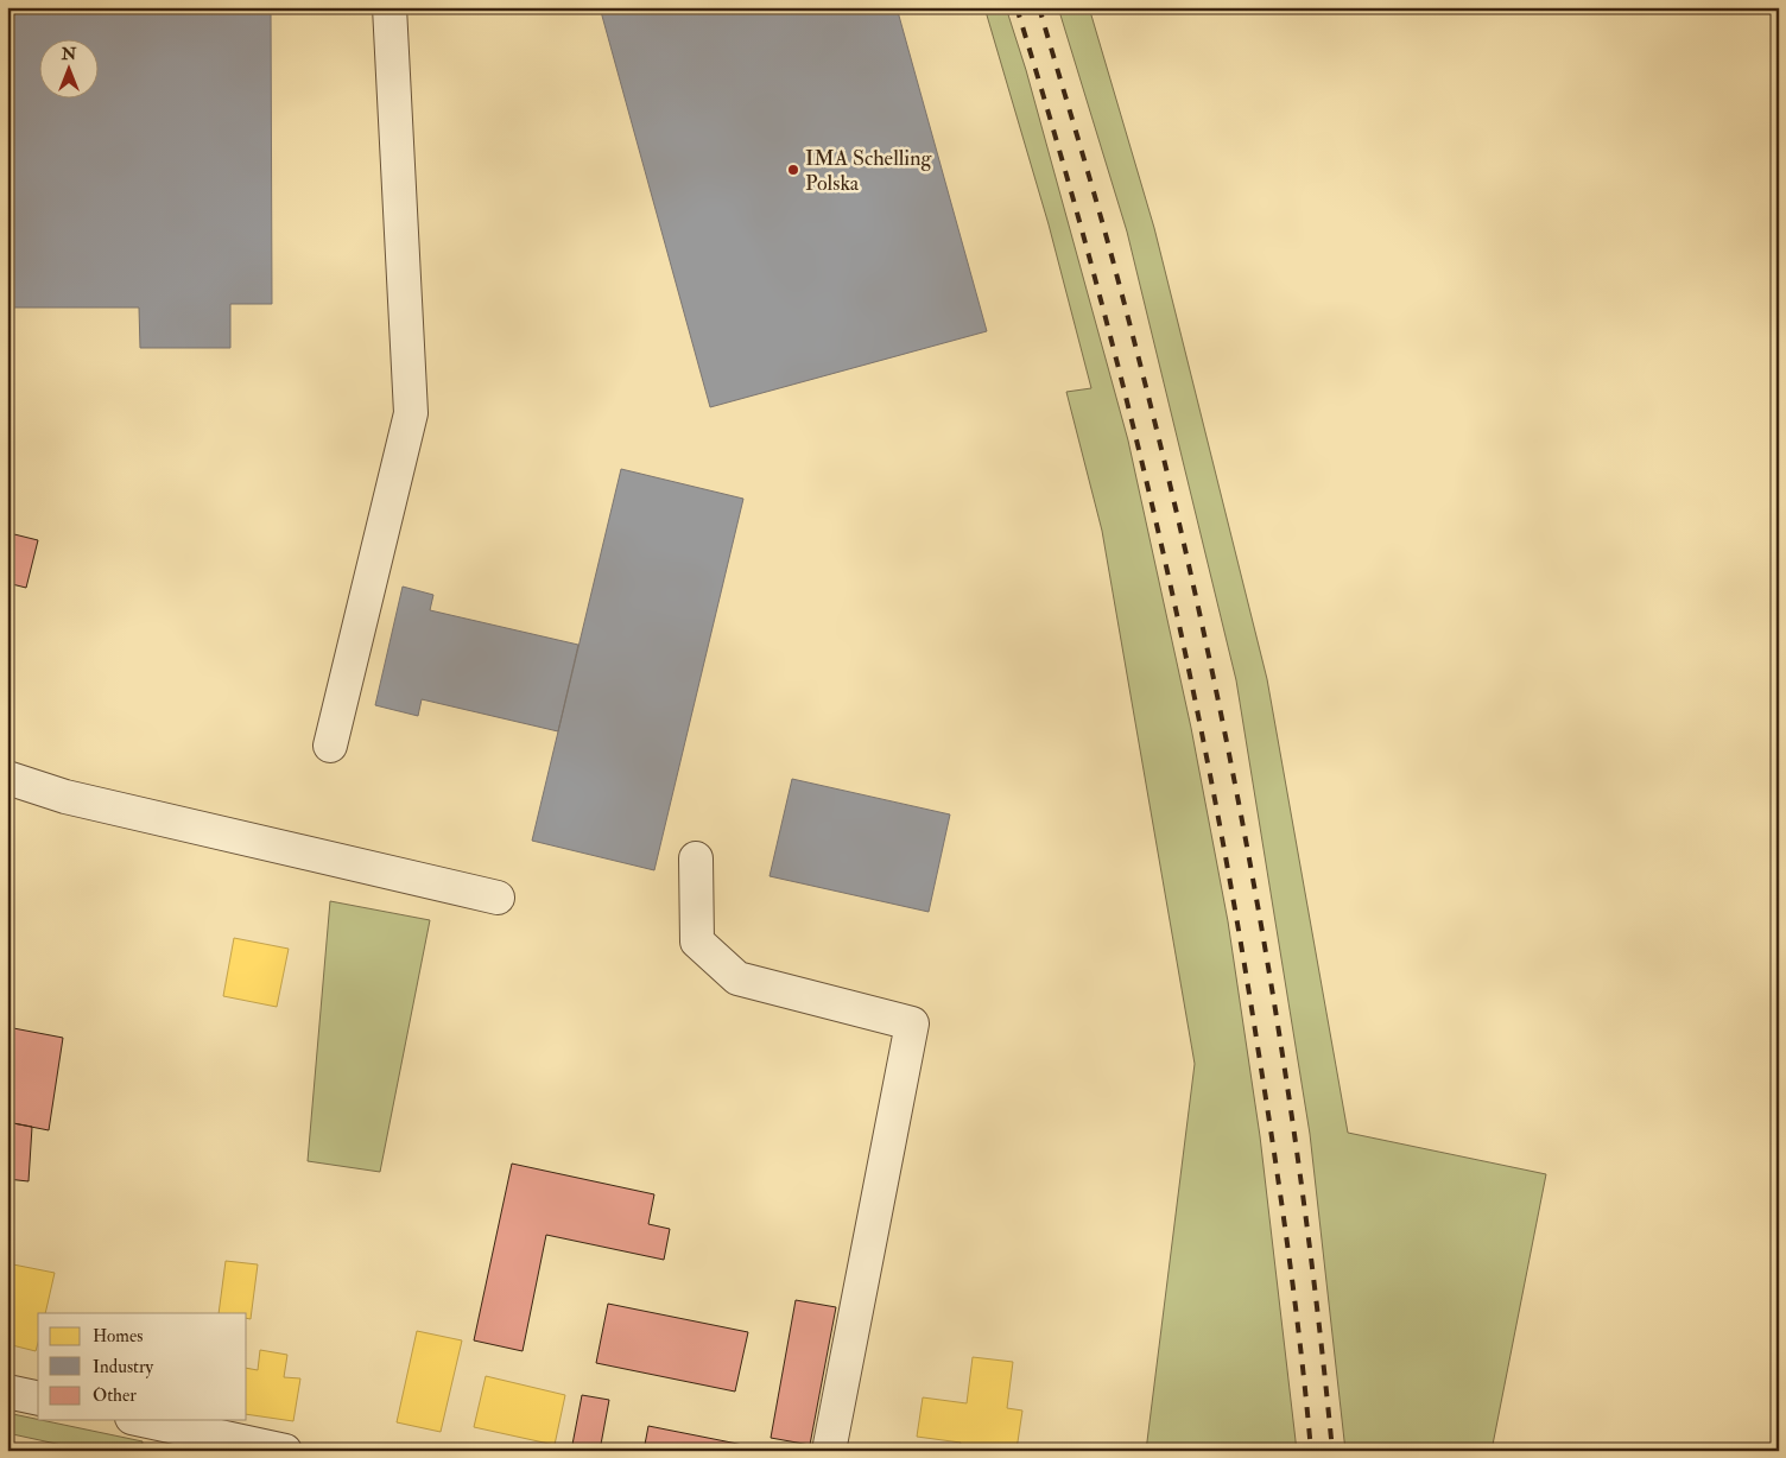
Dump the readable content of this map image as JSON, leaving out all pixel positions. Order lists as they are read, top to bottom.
{
  "places": ["IMA Schelling Polska"],
  "legend": ["Homes", "Industry", "Other"],
  "north": "top"
}
